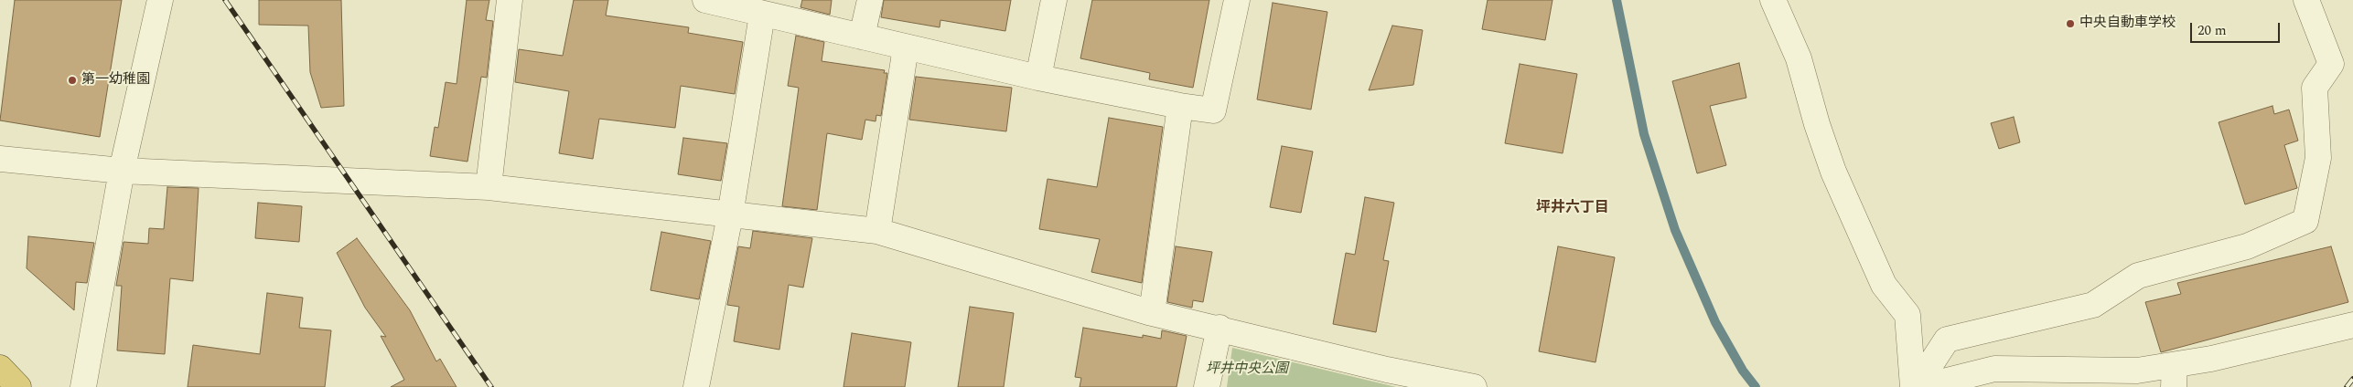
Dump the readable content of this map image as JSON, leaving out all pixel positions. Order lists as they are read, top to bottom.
{
  "districts": ["坪井六丁目"],
  "parks": ["坪井中央公園"],
  "places": ["中央自動車学校", "第一幼稚園"],
  "scale_bar": "20 m"
}
